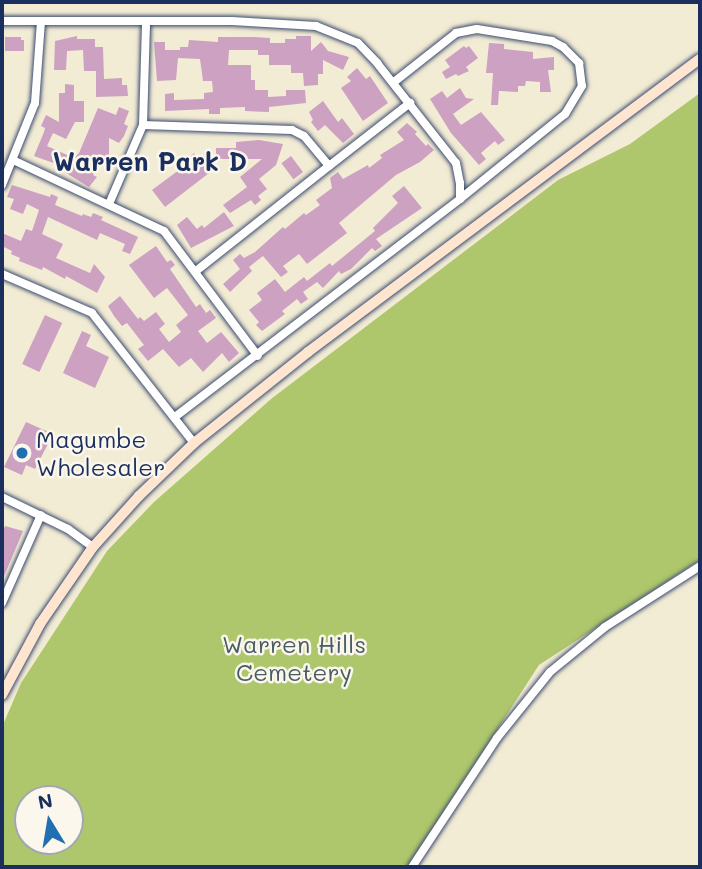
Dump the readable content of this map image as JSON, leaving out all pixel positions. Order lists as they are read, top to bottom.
{
  "districts": ["Warren Park D"],
  "parks": ["Warren Hills Cemetery"],
  "places": ["Magumbe Wholesaler"],
  "north": "top"
}
